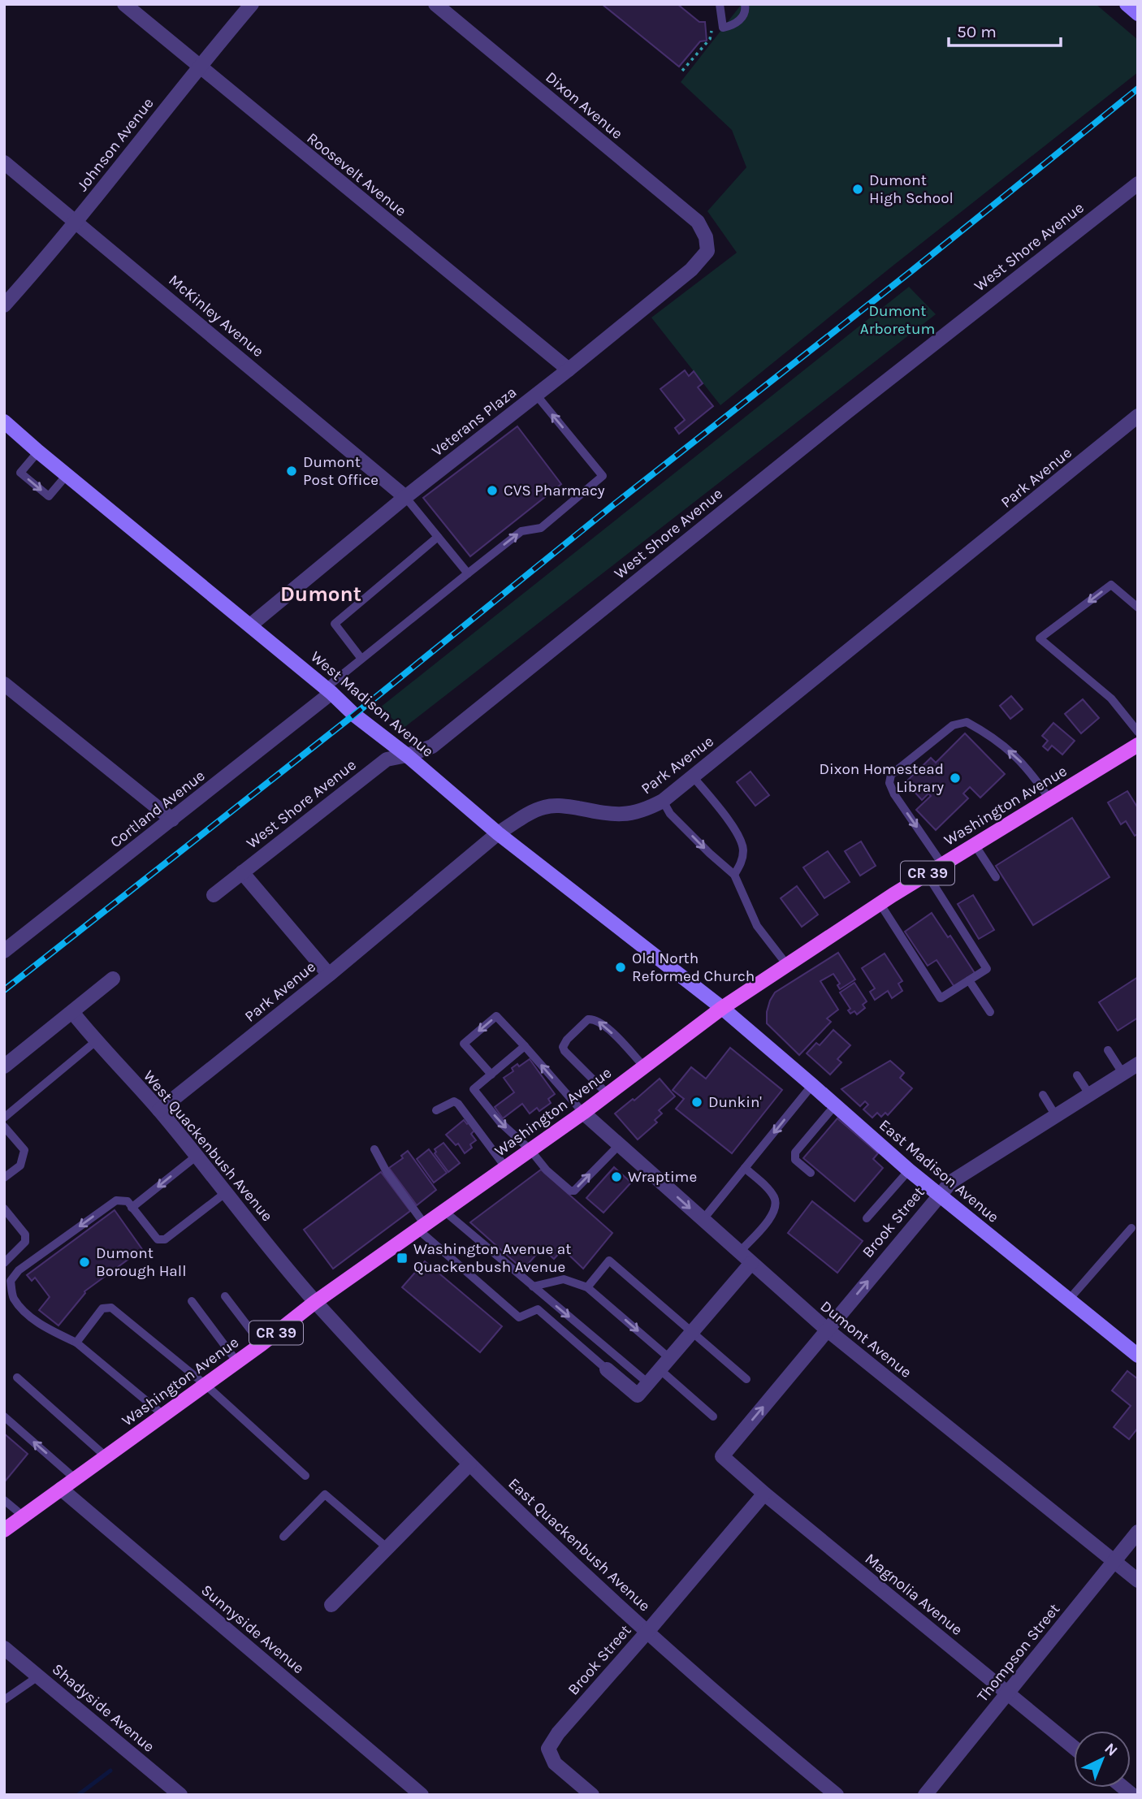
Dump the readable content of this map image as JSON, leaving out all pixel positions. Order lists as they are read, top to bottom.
{
  "streets": {
    "main road": [
      "West Madison Avenue",
      "Washington Avenue",
      "CR 39",
      "East Madison Avenue"
    ],
    "street": [
      "Dixon Avenue",
      "Johnson Avenue",
      "Roosevelt Avenue",
      "West Shore Avenue",
      "McKinley Avenue",
      "Veterans Plaza",
      "Park Avenue",
      "Cortland Avenue",
      "West Quackenbush Avenue",
      "Brook Street",
      "Dumont Avenue",
      "East Quackenbush Avenue",
      "Magnolia Avenue",
      "Sunnyside Avenue",
      "Thompson Street",
      "Shadyside Avenue"
    ]
  },
  "crossings": [
    ["Dixon Avenue", "Veterans Plaza"],
    ["Johnson Avenue", "Roosevelt Avenue"],
    ["Johnson Avenue", "McKinley Avenue"],
    ["Roosevelt Avenue", "Veterans Plaza"],
    ["West Shore Avenue", "West Madison Avenue"],
    ["McKinley Avenue", "Veterans Plaza"],
    ["Veterans Plaza", "West Madison Avenue"],
    ["Park Avenue", "West Madison Avenue"],
    ["Park Avenue", "West Quackenbush Avenue"],
    ["West Madison Avenue", "Washington Avenue"],
    ["West Madison Avenue", "Cortland Avenue"],
    ["West Madison Avenue", "East Madison Avenue"],
    ["Washington Avenue", "West Quackenbush Avenue"],
    ["Washington Avenue", "East Madison Avenue"],
    ["Washington Avenue", "Dumont Avenue"],
    ["Washington Avenue", "East Quackenbush Avenue"],
    ["Washington Avenue", "Sunnyside Avenue"],
    ["West Quackenbush Avenue", "East Quackenbush Avenue"],
    ["East Madison Avenue", "Brook Street"],
    ["Brook Street", "Dumont Avenue"],
    ["Brook Street", "East Quackenbush Avenue"],
    ["Brook Street", "Magnolia Avenue"],
    ["Dumont Avenue", "Thompson Street"],
    ["Magnolia Avenue", "Thompson Street"]
  ],
  "districts": ["Dumont"],
  "parks": ["Dumont Arboretum"],
  "places": {
    "other": [
      "Dumont High School",
      "Dumont Post Office",
      "CVS Pharmacy",
      "Dixon Homestead Library",
      "Old North Reformed Church",
      "Dunkin'",
      "Wraptime",
      "Dumont Borough Hall"
    ],
    "transit": ["Washington Avenue at Quackenbush Avenue"]
  },
  "scale_bar": "50 m",
  "north": "top right"
}
